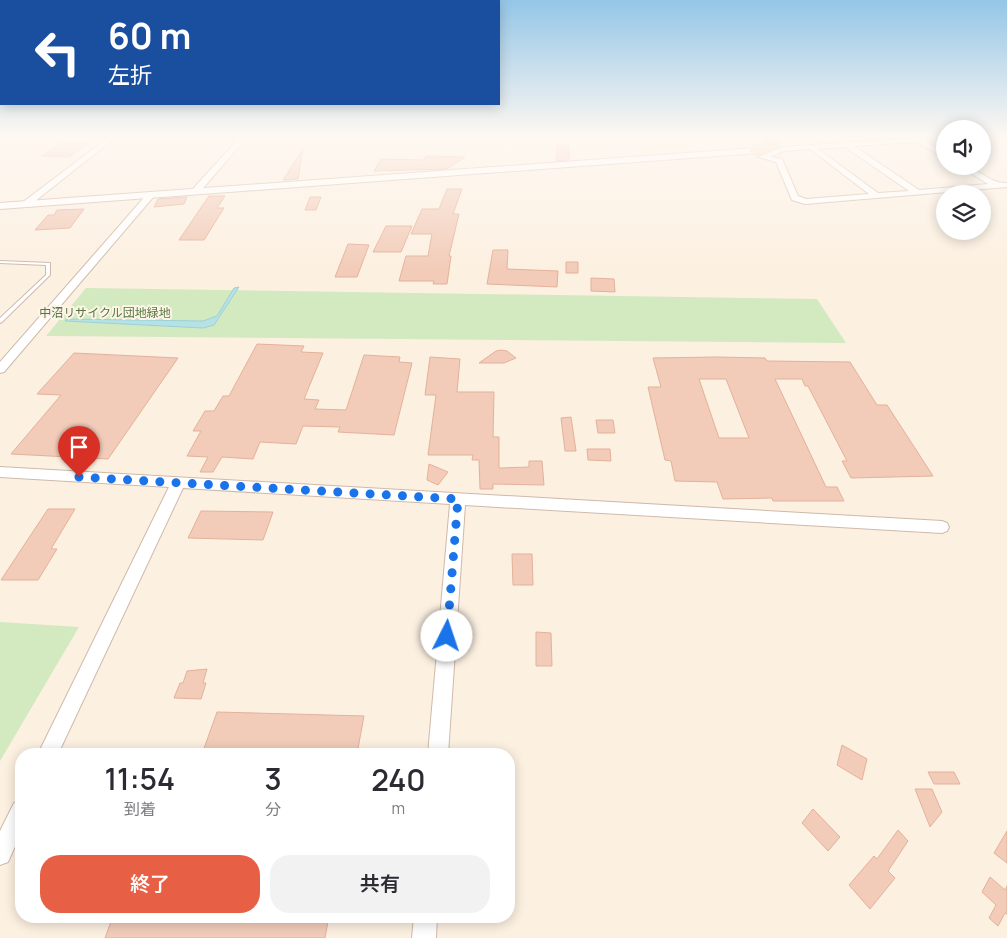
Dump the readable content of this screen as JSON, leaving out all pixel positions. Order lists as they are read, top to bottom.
{
  "parks": ["中沼リサイクル団地緑地"],
  "page": {
    "turn": ["60 m", "左折"],
    "eta": [
      "11:54",
      "到着",
      "3",
      "分",
      "240",
      "m"
    ],
    "buttons": ["終了", "共有"]
  }
}
